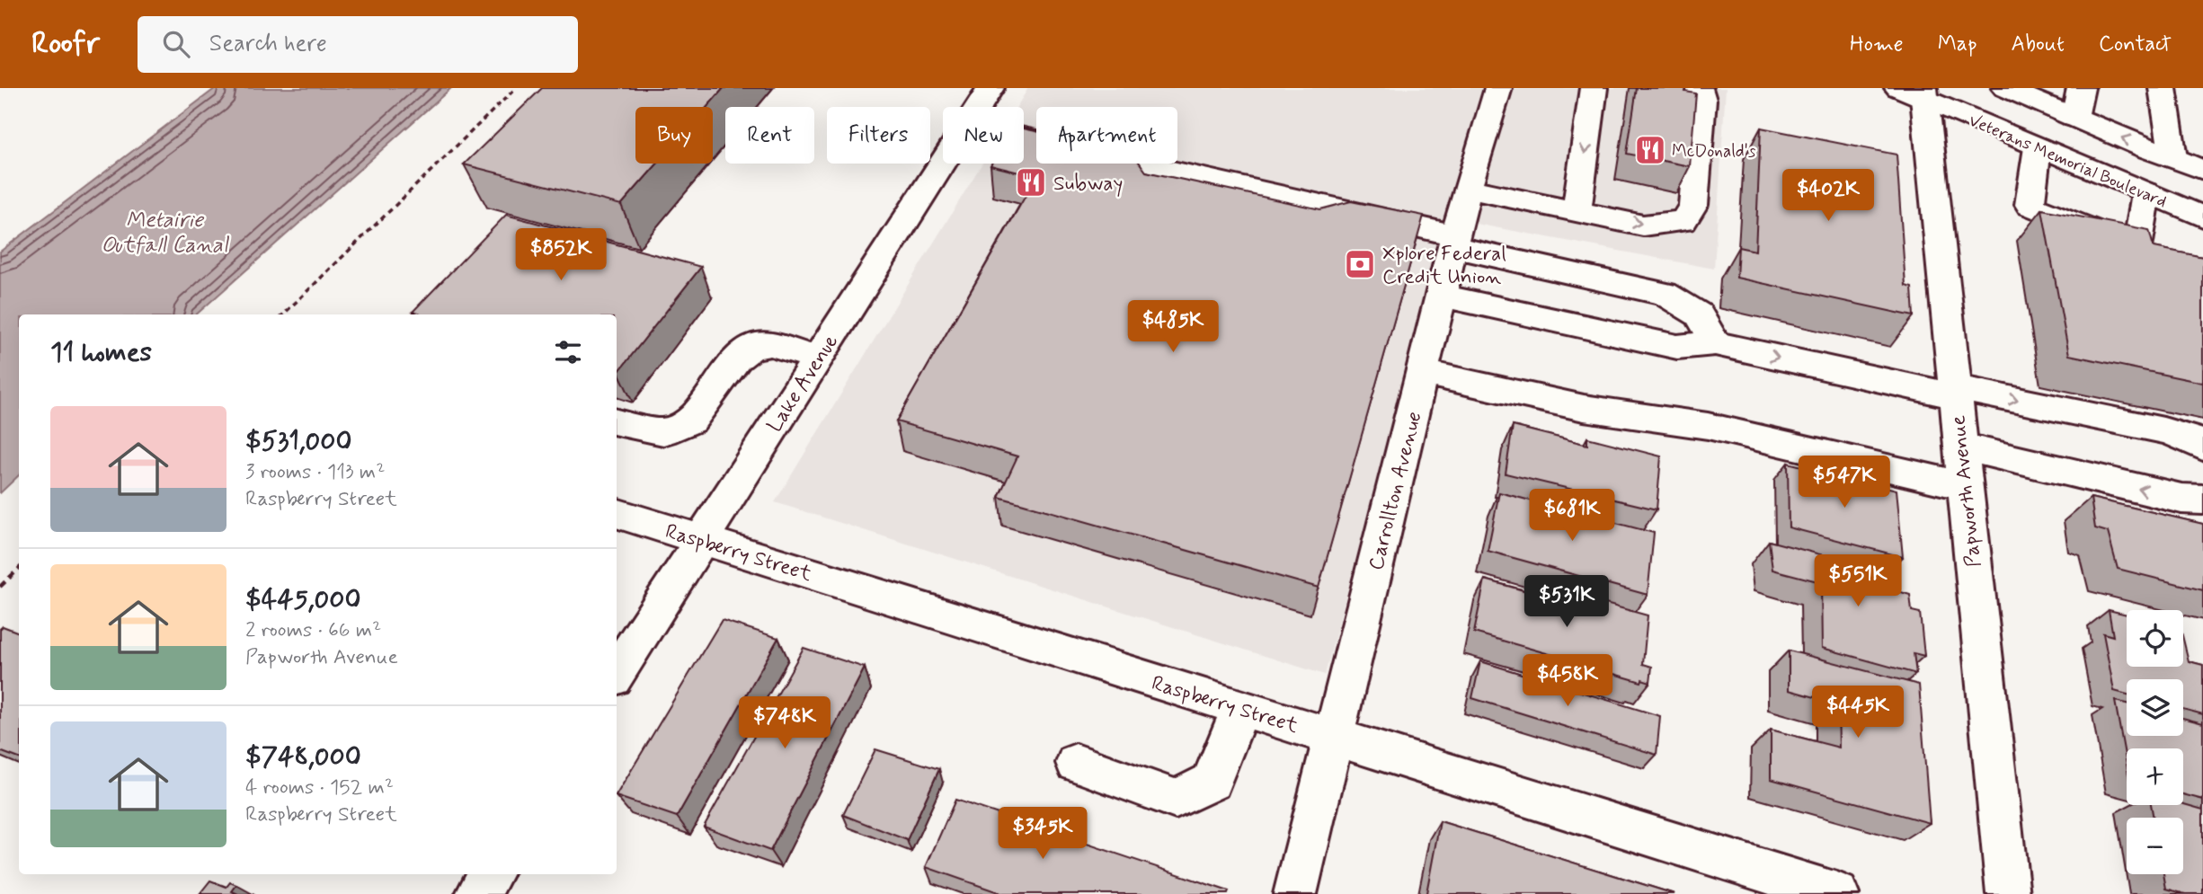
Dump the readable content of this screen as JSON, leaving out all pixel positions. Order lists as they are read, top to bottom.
{
  "streets": {
    "street": [
      "Veterans Memorial Boulevard",
      "Lake Avenue",
      "Carrollton Avenue",
      "Papworth Avenue",
      "Raspberry Street"
    ]
  },
  "crossings": [
    ["Veterans Memorial Boulevard", "Papworth Avenue"],
    ["Lake Avenue", "Raspberry Street"],
    ["Carrollton Avenue", "Raspberry Street"]
  ],
  "water": ["Metairie Outfall Canal"],
  "places": {
    "restaurant": ["McDonald's", "Subway"],
    "bank": ["Xplore Federal Credit Union"]
  },
  "page": {
    "header": "Roofr",
    "search": "Search here",
    "nav": [
      "Home",
      "Map",
      "About",
      "Contact"
    ],
    "chip": [
      "Buy",
      "Rent",
      "Filters",
      "New",
      "Apartment"
    ],
    "price": [
      "$402K",
      "$852K",
      "$485K",
      "$547K",
      "$681K",
      "$551K",
      "$531K",
      "$458K",
      "$445K",
      "$748K",
      "$345K"
    ],
    "heading": "11 homes",
    "list": [
      {
        "name": "$531,000",
        "note": "3 rooms · 113 m² · Raspberry Street"
      },
      {
        "name": "$445,000",
        "note": "2 rooms · 66 m² · Papworth Avenue"
      },
      {
        "name": "$748,000",
        "note": "4 rooms · 152 m² · Raspberry Street"
      }
    ],
    "map_buttons": ["+", "−"]
  }
}
